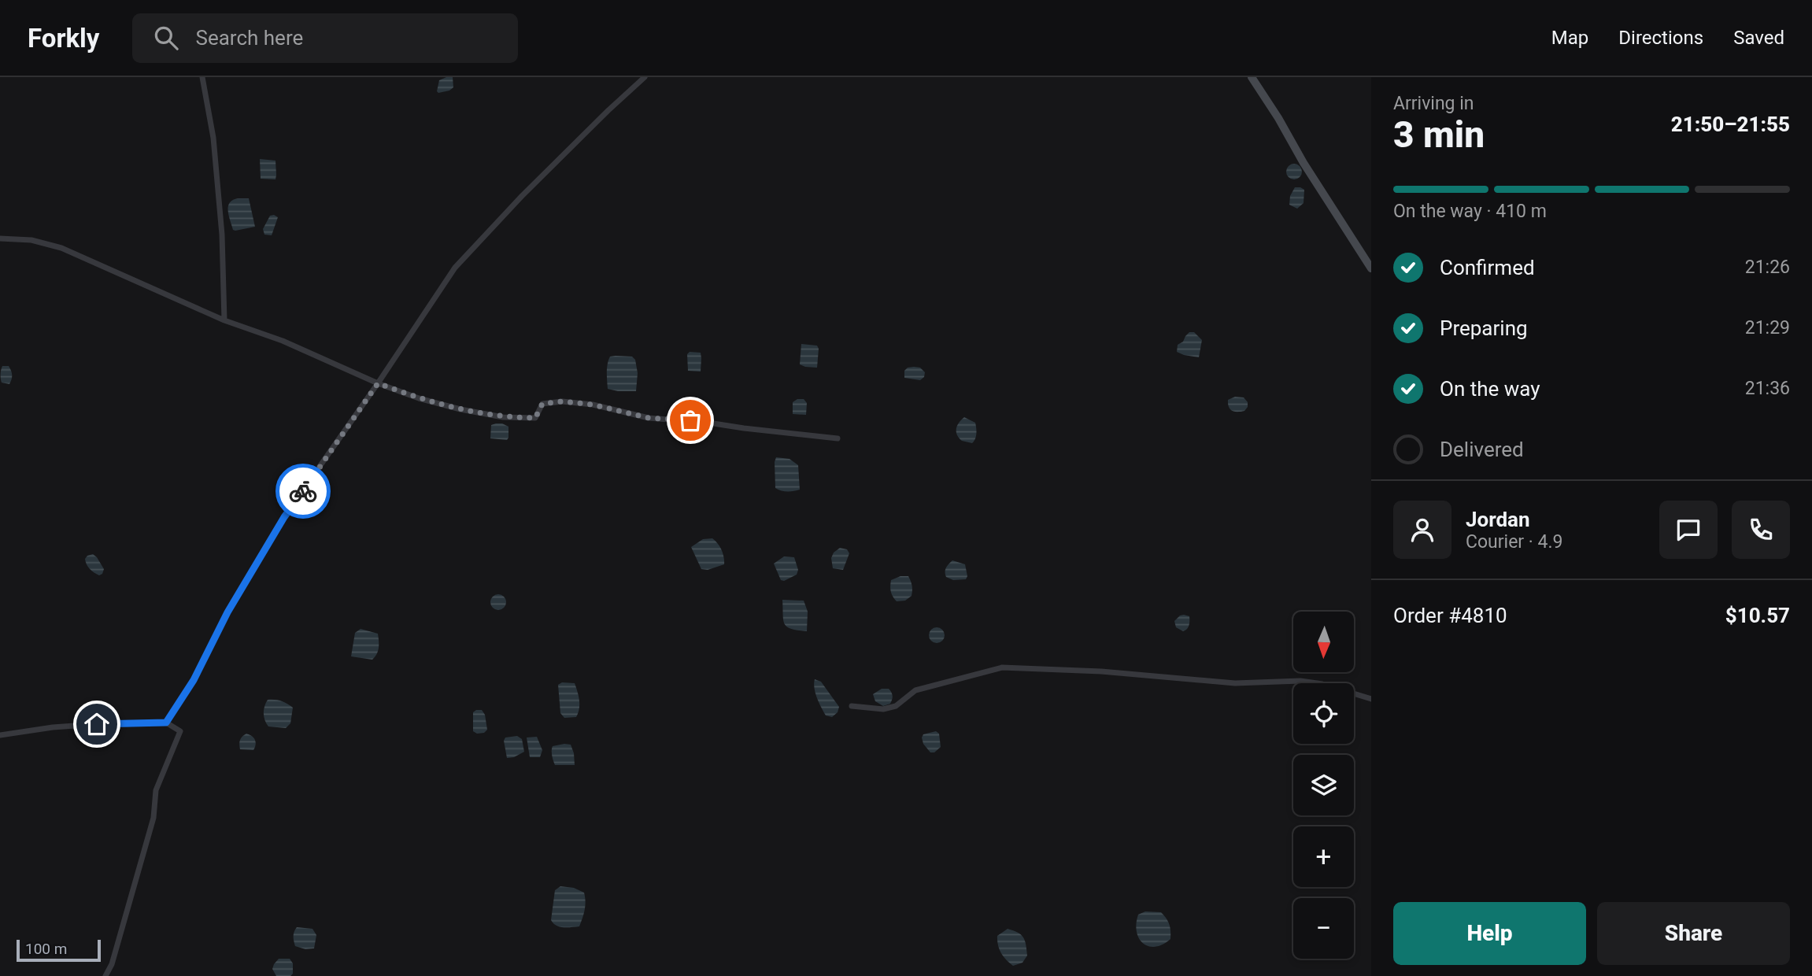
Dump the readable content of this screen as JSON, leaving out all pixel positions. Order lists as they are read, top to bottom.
{
  "scale_bar": "100 m",
  "north": "bottom",
  "page": {
    "header": "Forkly",
    "search": "Search here",
    "nav": ["Map", "Directions", "Saved"],
    "heading": ["3 min", "Arriving in", "21:50–21:55"],
    "panel": [
      "Jordan",
      "Courier · 4.9",
      "Order #4810",
      "$10.57"
    ],
    "bar": "On the way · 410 m",
    "list": [
      ["Confirmed", "21:26"],
      ["Preparing", "21:29"],
      ["On the way", "21:36"],
      "Delivered"
    ],
    "map_buttons": ["+", "−"],
    "buttons": ["Help", "Share"],
    "scale": "100 m"
  }
}
